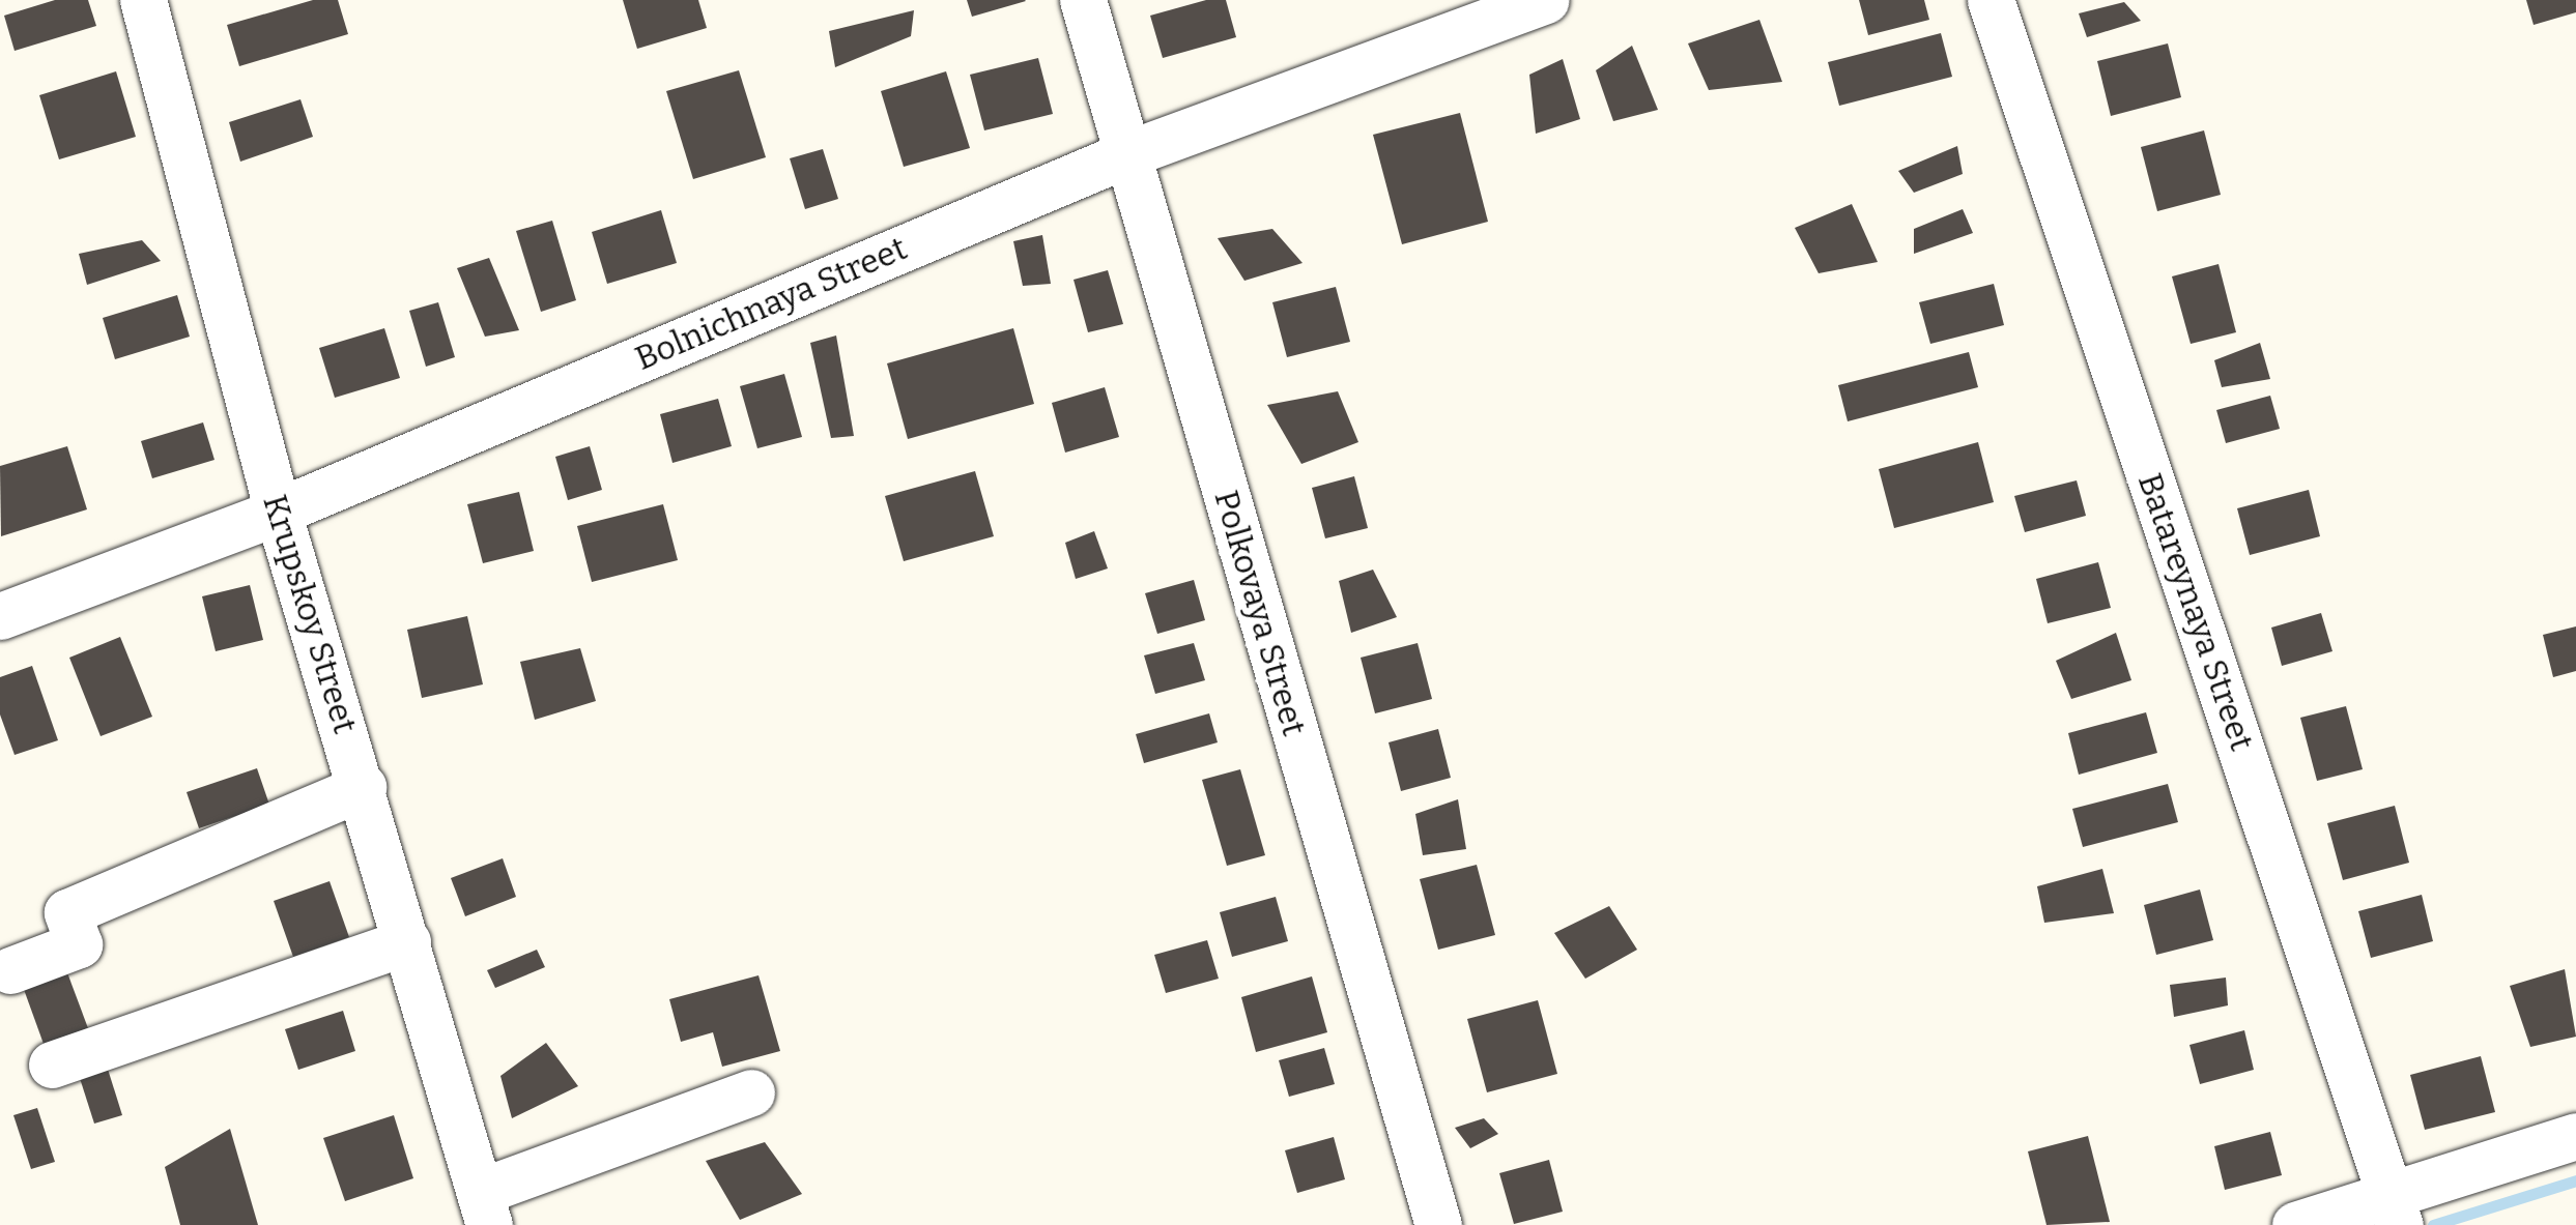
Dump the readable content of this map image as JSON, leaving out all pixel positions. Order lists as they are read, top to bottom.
{
  "streets": {
    "street": [
      "Bolnichnaya Street",
      "Batareynaya Street",
      "Polkovaya Street",
      "Krupskoy Street"
    ]
  },
  "crossings": [
    ["Bolnichnaya Street", "Polkovaya Street"],
    ["Bolnichnaya Street", "Krupskoy Street"]
  ]
}
